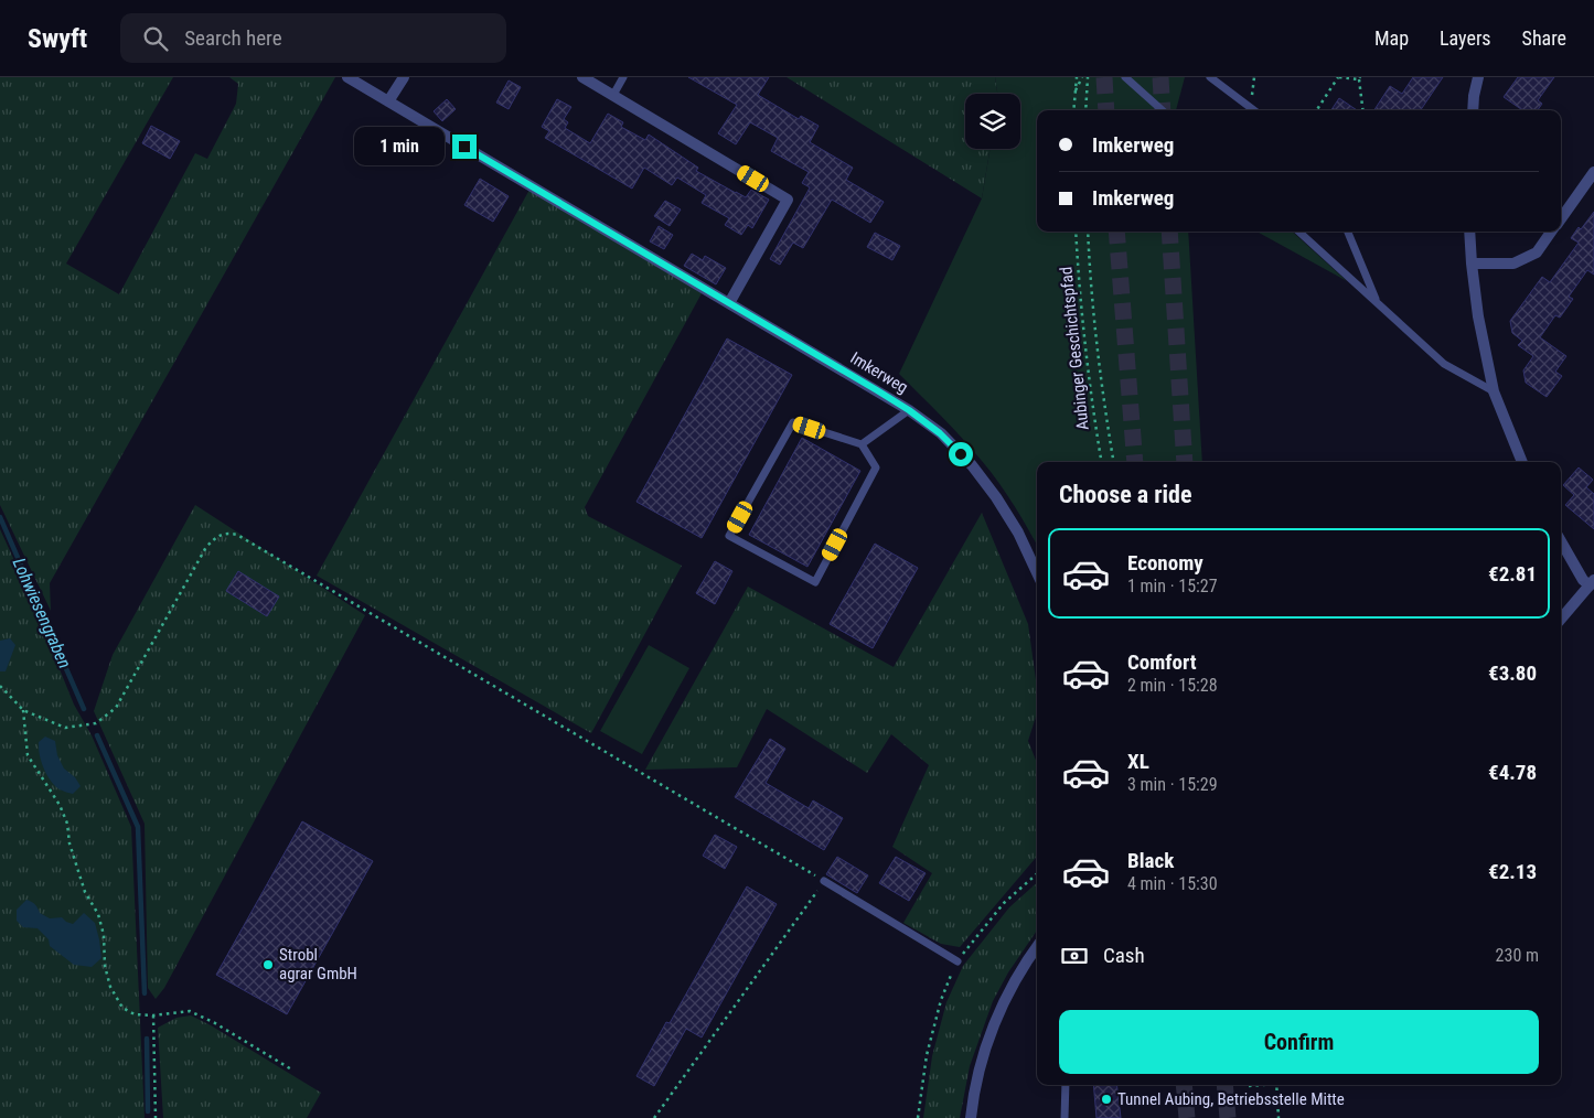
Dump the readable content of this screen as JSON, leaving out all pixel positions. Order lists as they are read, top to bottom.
{
  "streets": {
    "street": ["Imkerweg"],
    "path": ["Aubinger Geschichtspfad"]
  },
  "water": ["Lohwiesengraben"],
  "places": ["Strobl agrar GmbH", "Tunnel Aubing, Betriebsstelle Mitte"],
  "page": {
    "header": "Swyft",
    "search": "Search here",
    "nav": ["Map", "Layers", "Share"],
    "banner": ["Imkerweg", "Imkerweg"],
    "bubble": "1 min",
    "heading": "Choose a ride",
    "list": [
      {
        "name": "Economy",
        "note": "1 min · 15:27",
        "value": "€2.81"
      },
      {
        "name": "Comfort",
        "note": "2 min · 15:28",
        "value": "€3.80"
      },
      {
        "name": "XL",
        "note": "3 min · 15:29",
        "value": "€4.78"
      },
      {
        "name": "Black",
        "note": "4 min · 15:30",
        "value": "€2.13"
      }
    ],
    "pay": ["Cash", "230 m"],
    "buttons": "Confirm"
  }
}
